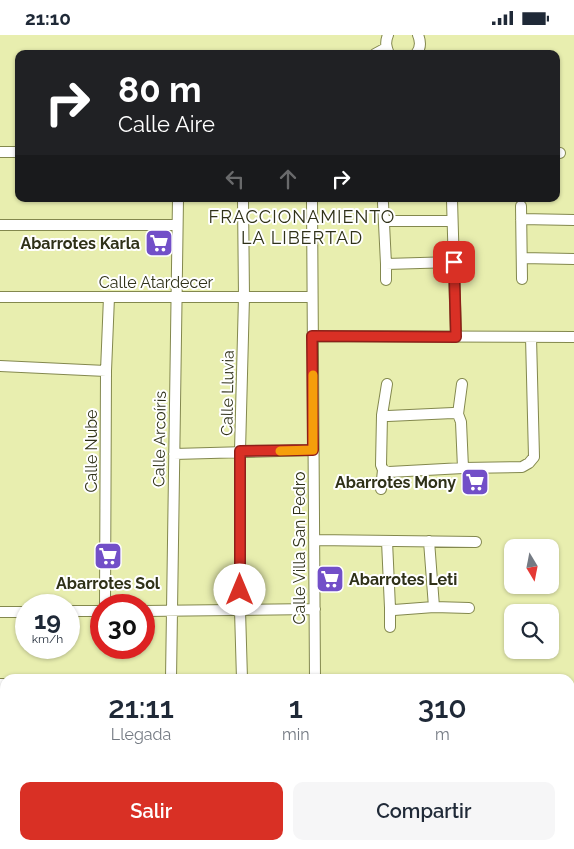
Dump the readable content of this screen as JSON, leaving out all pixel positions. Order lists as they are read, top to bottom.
{
  "streets": {
    "street": [
      "Calle Atardecer",
      "Calle Lluvia",
      "Calle Arcoíris",
      "Calle Nube",
      "Calle Villa San Pedro"
    ]
  },
  "crossings": [
    ["Calle Atardecer", "Calle Lluvia"],
    ["Calle Atardecer", "Calle Arcoíris"],
    ["Calle Atardecer", "Calle Nube"],
    ["Calle Atardecer", "Calle Villa San Pedro"]
  ],
  "districts": ["FRACCIONAMIENTO LA LIBERTAD"],
  "places": {
    "supermarket": [
      "Abarrotes Karla",
      "Abarrotes Mony",
      "Abarrotes Sol",
      "Abarrotes Leti"
    ]
  },
  "north": "bottom",
  "page": {
    "status": "21:10",
    "turn": ["80 m", "Calle Aire"],
    "speed": "19 km/h",
    "limit": "30",
    "eta": [
      "21:11",
      "Llegada",
      "1",
      "min",
      "310",
      "m"
    ],
    "buttons": ["Salir", "Compartir"]
  }
}
